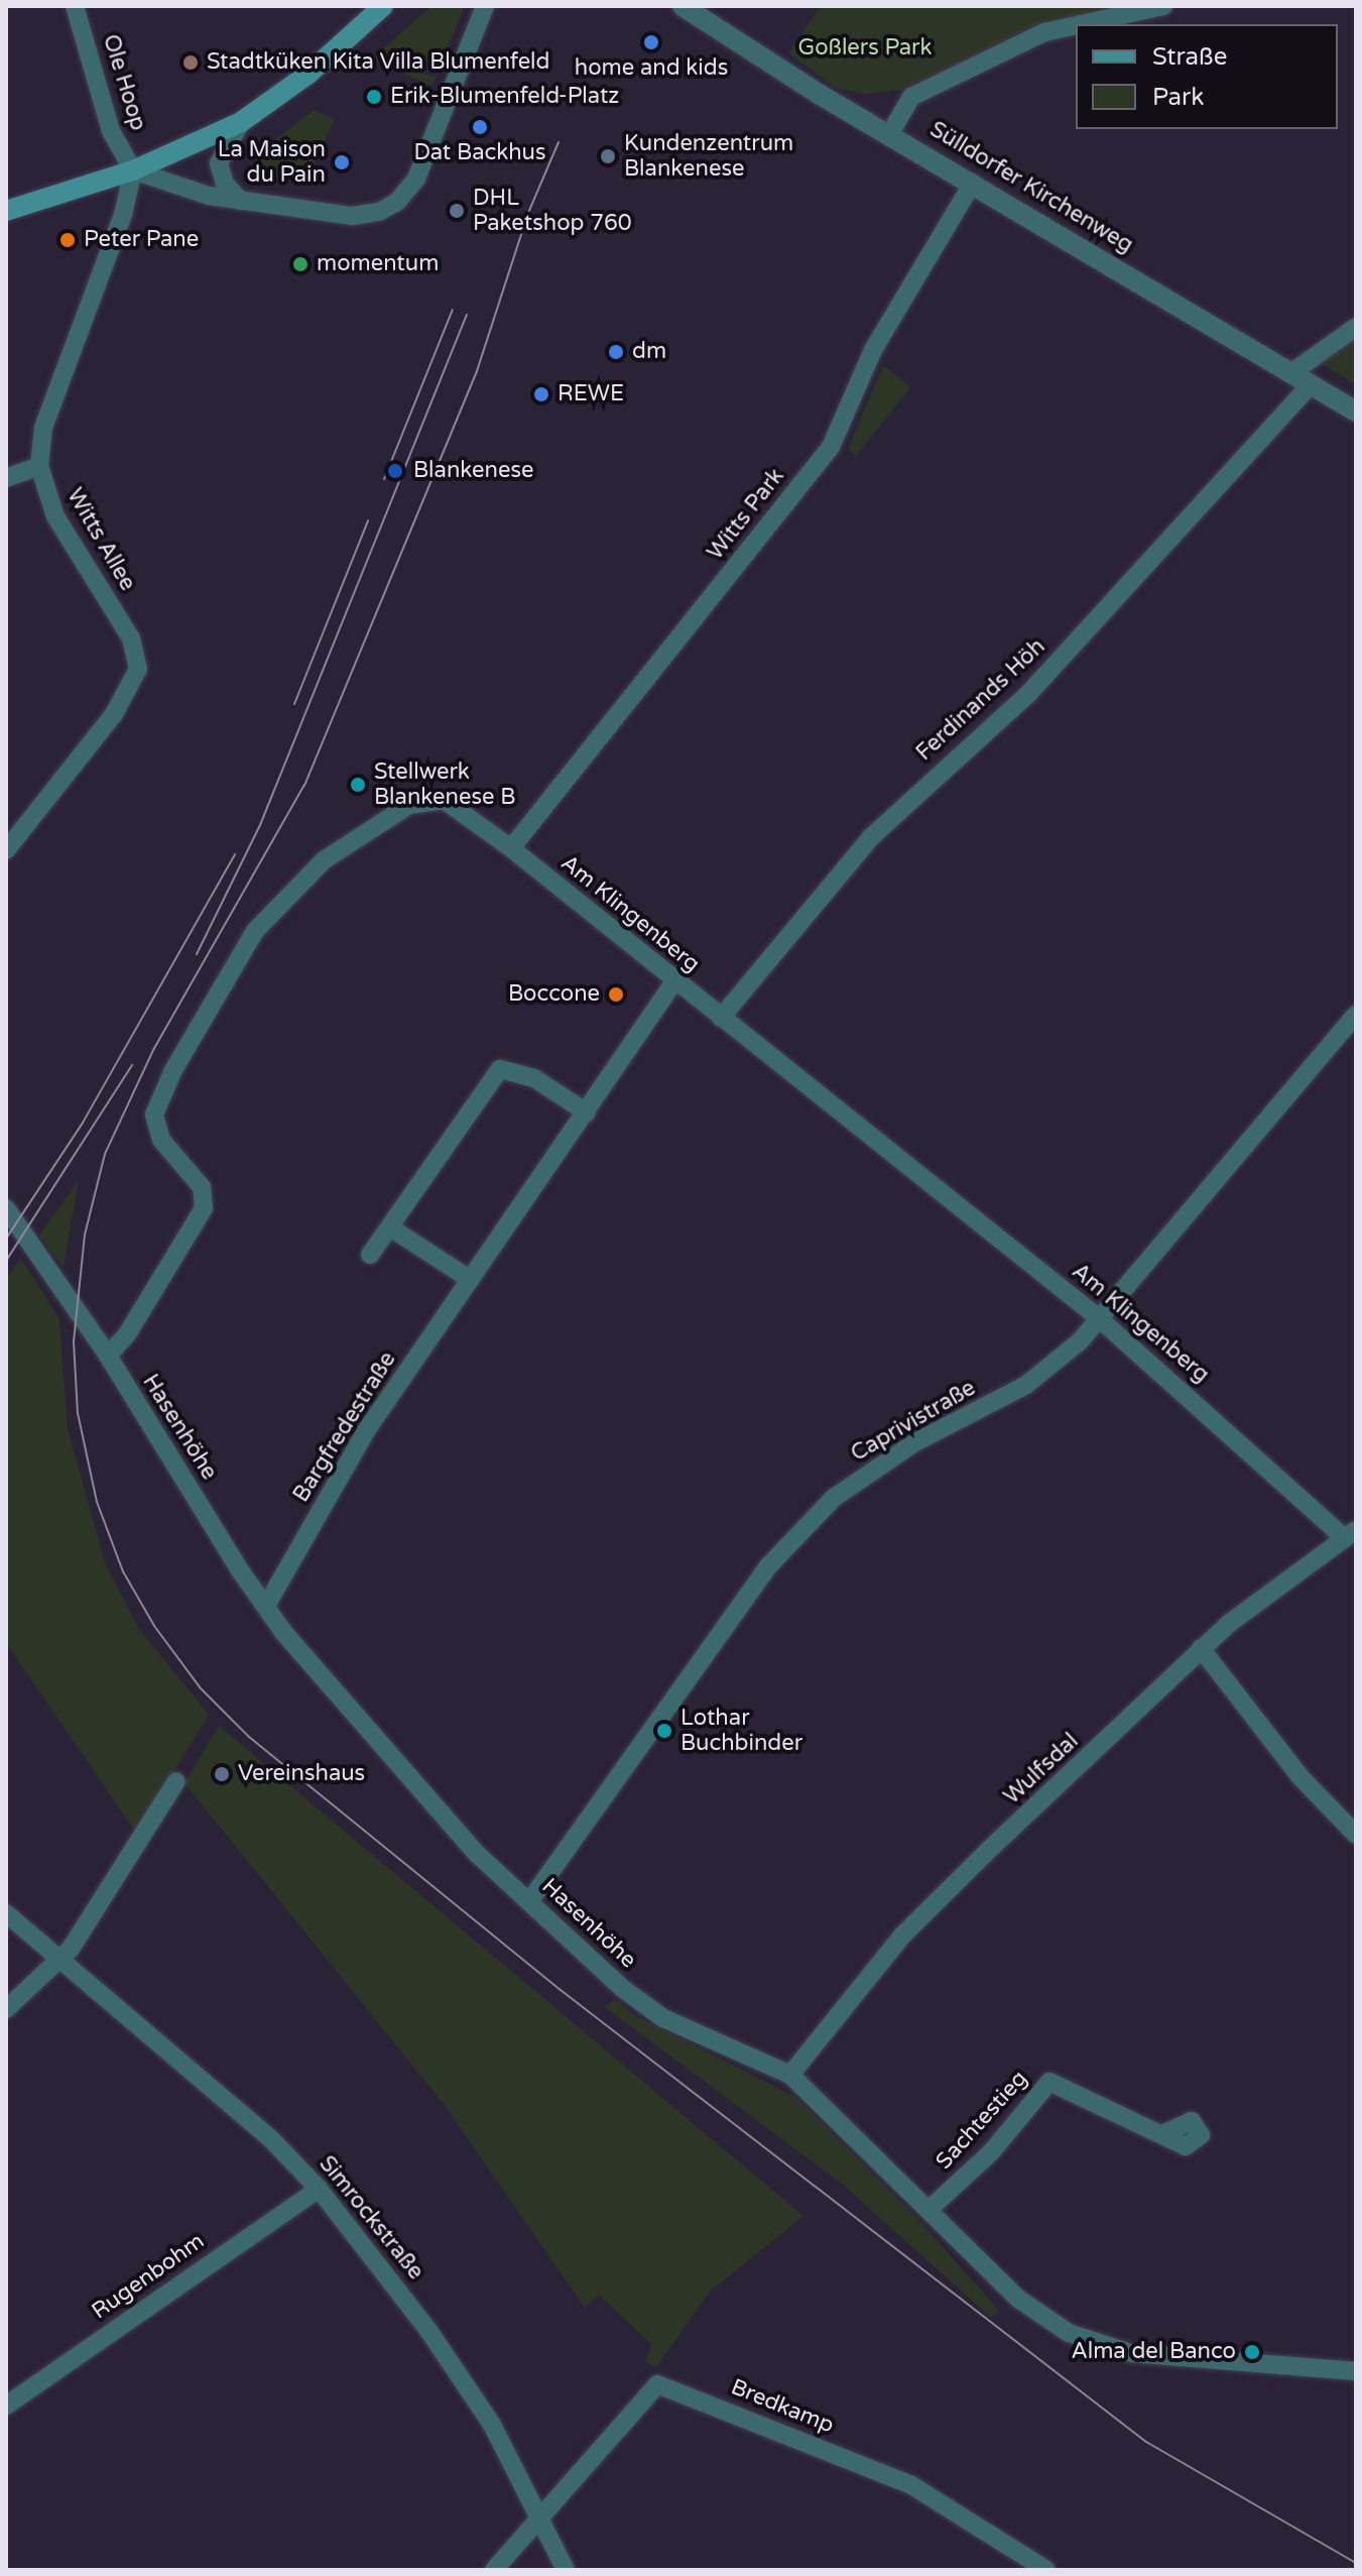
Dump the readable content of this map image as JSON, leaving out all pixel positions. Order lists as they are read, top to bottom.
{
  "streets": {
    "street": [
      "Ole Hoop",
      "Sülldorfer Kirchenweg",
      "Witts Park",
      "Witts Allee",
      "Ferdinands Höh",
      "Am Klingenberg",
      "Caprivistraße",
      "Hasenhöhe",
      "Bargfredestraße",
      "Wulfsdal",
      "Sachtestieg",
      "Simrockstraße",
      "Rugenbohm",
      "Bredkamp"
    ]
  },
  "crossings": [
    ["Ole Hoop", "Witts Allee"],
    ["Sülldorfer Kirchenweg", "Witts Park"],
    ["Sülldorfer Kirchenweg", "Ferdinands Höh"],
    ["Witts Park", "Am Klingenberg"],
    ["Ferdinands Höh", "Am Klingenberg"],
    ["Am Klingenberg", "Caprivistraße"],
    ["Am Klingenberg", "Hasenhöhe"],
    ["Am Klingenberg", "Bargfredestraße"],
    ["Am Klingenberg", "Wulfsdal"],
    ["Caprivistraße", "Hasenhöhe"],
    ["Hasenhöhe", "Bargfredestraße"],
    ["Hasenhöhe", "Wulfsdal"],
    ["Hasenhöhe", "Sachtestieg"],
    ["Simrockstraße", "Rugenbohm"],
    ["Simrockstraße", "Bredkamp"]
  ],
  "parks": ["Goßlers Park"],
  "places": [
    "home and kids",
    "Stadtküken Kita Villa Blumenfeld",
    "Erik-Blumenfeld-Platz",
    "Dat Backhus",
    "Kundenzentrum Blankenese",
    "La Maison du Pain",
    "DHL Paketshop 760",
    "Peter Pane",
    "momentum",
    "dm",
    "REWE",
    "Blankenese",
    "Stellwerk Blankenese B",
    "Boccone",
    "Lothar Buchbinder",
    "Vereinshaus",
    "Alma del Banco"
  ],
  "legend": ["Straße", "Park"]
}
